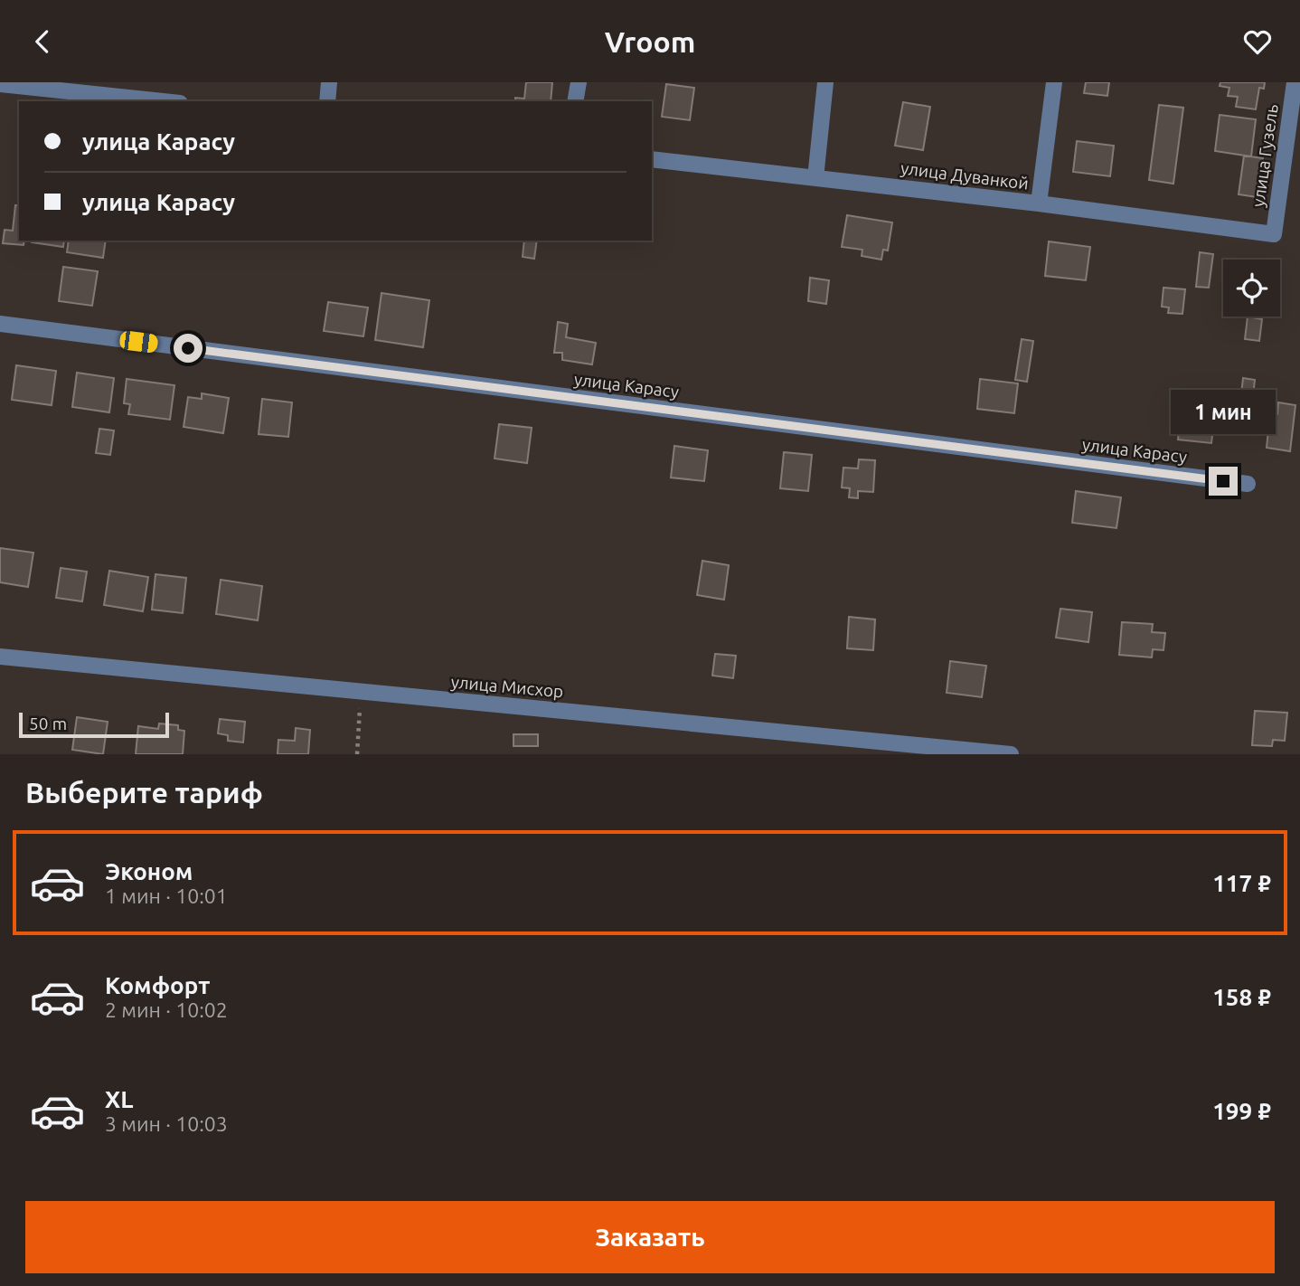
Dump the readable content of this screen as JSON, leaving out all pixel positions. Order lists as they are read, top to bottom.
{
  "streets": {
    "street": [
      "улица Гузель",
      "улица Дуванкой",
      "улица Карасу",
      "улица Мисхор"
    ]
  },
  "crossings": [
    ["улица Гузель", "улица Дуванкой"]
  ],
  "scale_bar": "50 m",
  "page": {
    "header": "Vroom",
    "banner": ["улица Карасу", "улица Карасу"],
    "bubble": "1 мин",
    "scale": "50 m",
    "heading": "Выберите тариф",
    "list": [
      {
        "name": "Эконом",
        "note": "1 мин · 10:01",
        "value": "117 ₽"
      },
      {
        "name": "Комфорт",
        "note": "2 мин · 10:02",
        "value": "158 ₽"
      },
      {
        "name": "XL",
        "note": "3 мин · 10:03",
        "value": "199 ₽"
      }
    ],
    "buttons": "Заказать"
  }
}
